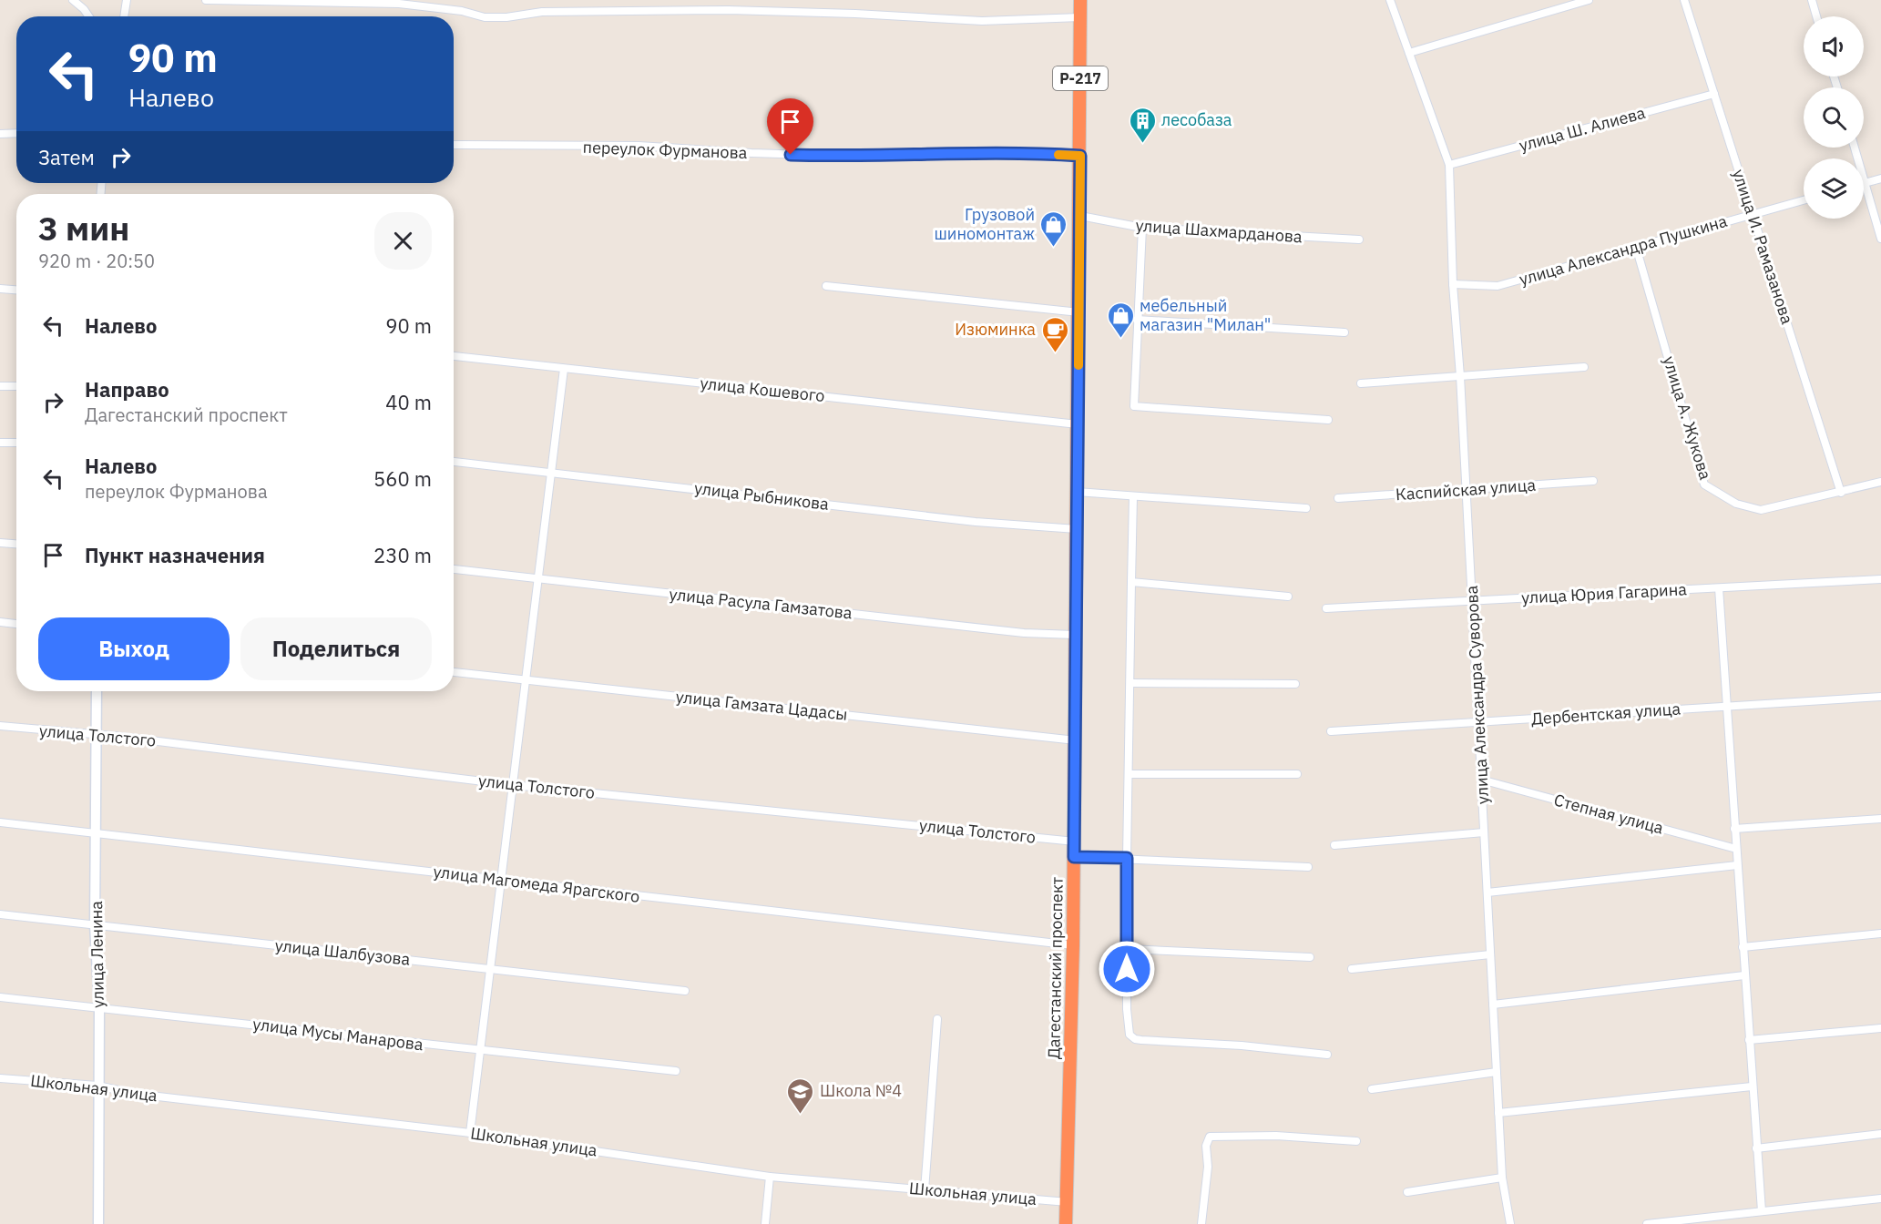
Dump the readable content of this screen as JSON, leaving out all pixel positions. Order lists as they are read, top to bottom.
{
  "streets": {
    "highway": ["Р-217", "Дагестанский проспект"],
    "street": [
      "улица Ш. Алиева",
      "переулок Фурманова",
      "улица Шахмарданова",
      "улица И. Рамазанова",
      "улица Александра Пушкина",
      "улица Кошевого",
      "улица А. Жукова",
      "Каспийская улица",
      "улица Рыбникова",
      "улица Юрия Гагарина",
      "улица Расула Гамзатова",
      "улица Александра Суворова",
      "улица Гамзата Цадасы",
      "Дербентская улица",
      "улица Толстого",
      "Степная улица",
      "улица Магомеда Ярагского",
      "улица Шалбузова",
      "улица Ленина",
      "улица Мусы Манарова",
      "Школьная улица"
    ]
  },
  "crossings": [
    ["Р-217", "переулок Фурманова"],
    ["Р-217", "Дагестанский проспект"],
    ["улица Ш. Алиева", "улица И. Рамазанова"],
    ["улица Ш. Алиева", "улица Александра Суворова"],
    ["переулок Фурманова", "Дагестанский проспект"],
    ["улица Шахмарданова", "Дагестанский проспект"],
    ["улица И. Рамазанова", "улица Александра Пушкина"],
    ["улица И. Рамазанова", "улица А. Жукова"],
    ["улица Александра Пушкина", "улица А. Жукова"],
    ["улица Александра Пушкина", "улица Александра Суворова"],
    ["улица Кошевого", "Дагестанский проспект"],
    ["Каспийская улица", "улица Александра Суворова"],
    ["улица Рыбникова", "Дагестанский проспект"],
    ["улица Юрия Гагарина", "улица Александра Суворова"],
    ["улица Расула Гамзатова", "Дагестанский проспект"],
    ["улица Александра Суворова", "Дербентская улица"],
    ["улица Александра Суворова", "Степная улица"],
    ["улица Гамзата Цадасы", "Дагестанский проспект"],
    ["улица Толстого", "улица Ленина"],
    ["улица Толстого", "Дагестанский проспект"],
    ["улица Магомеда Ярагского", "улица Ленина"],
    ["улица Магомеда Ярагского", "Дагестанский проспект"],
    ["улица Шалбузова", "улица Ленина"],
    ["улица Ленина", "улица Мусы Манарова"],
    ["улица Ленина", "Школьная улица"],
    ["Дагестанский проспект", "Школьная улица"]
  ],
  "places": {
    "building": ["лесобаза"],
    "shop": ["Грузовой шиномонтаж", "мебельный магазин \"Милан\""],
    "cafe": ["Изюминка"],
    "school or university": ["Школа №4"]
  },
  "page": {
    "turn": ["90 m", "Налево"],
    "then": "Затем",
    "heading": ["3 мин", "920 m · 20:50"],
    "list": [
      {
        "name": "Налево",
        "value": "90 m"
      },
      {
        "name": "Направо",
        "note": "Дагестанский проспект",
        "value": "40 m"
      },
      {
        "name": "Налево",
        "note": "переулок Фурманова",
        "value": "560 m"
      },
      {
        "name": "Пункт назначения",
        "value": "230 m"
      }
    ],
    "buttons": ["Выход", "Поделиться"]
  }
}
